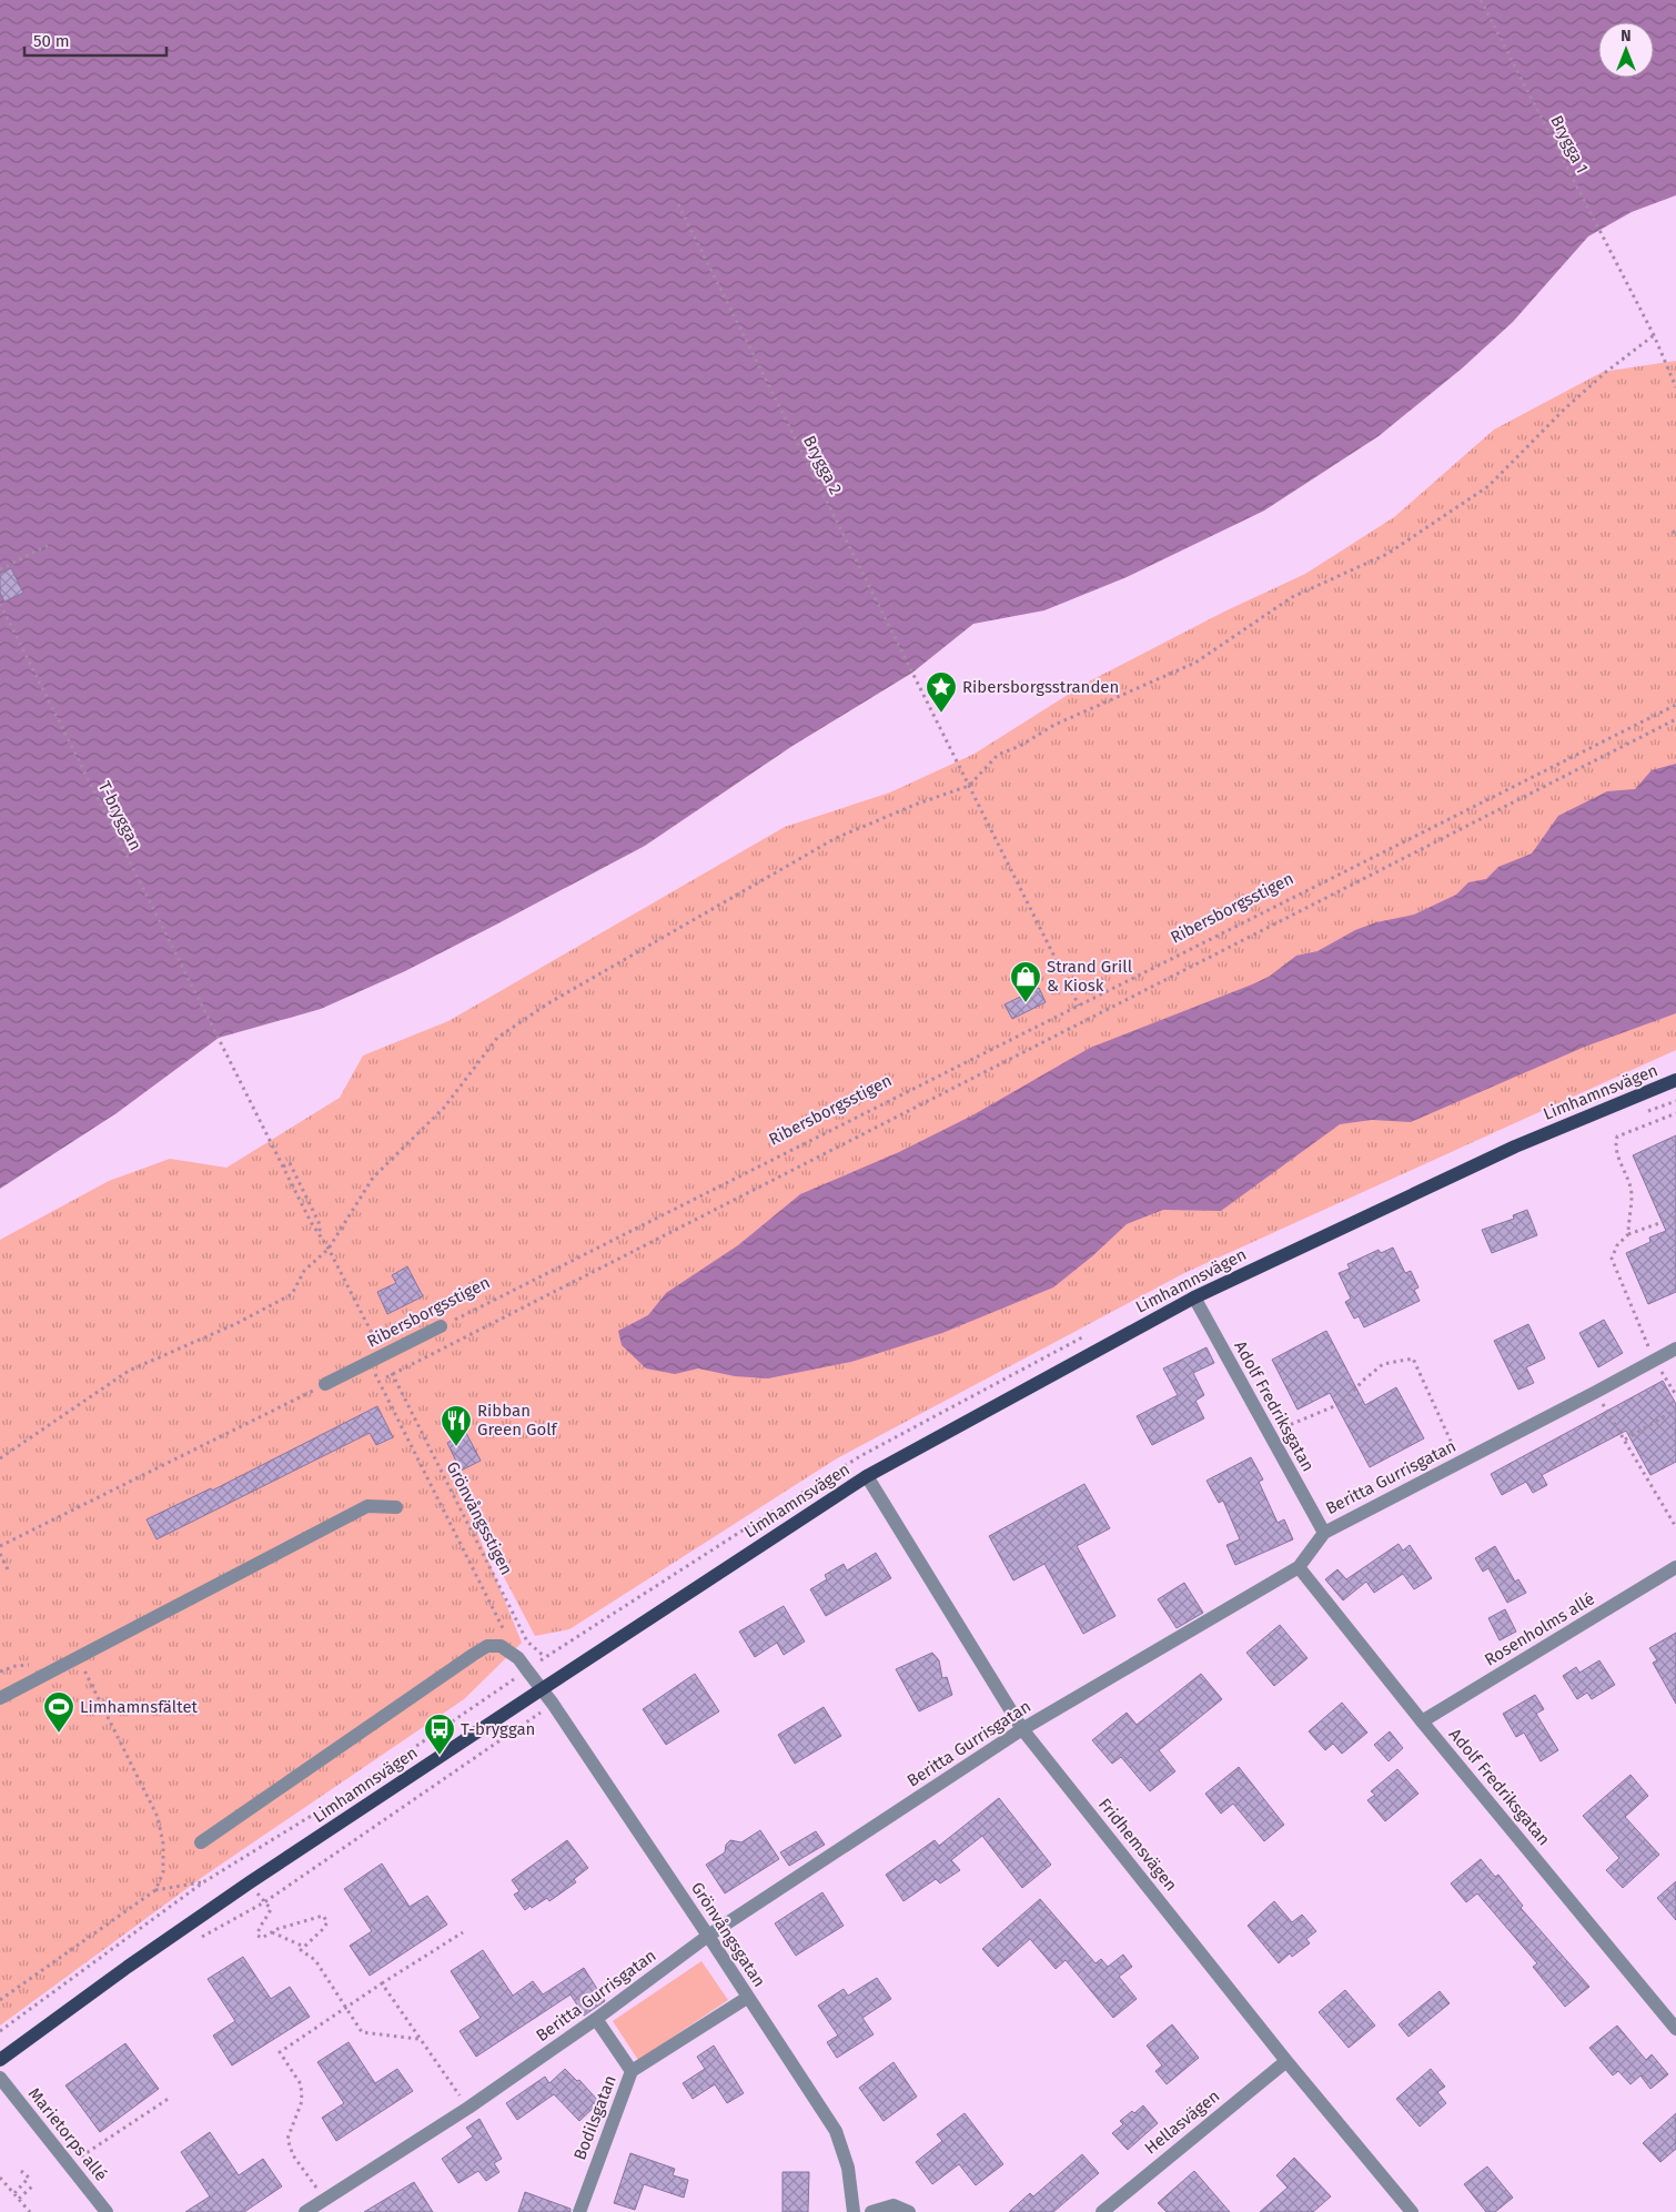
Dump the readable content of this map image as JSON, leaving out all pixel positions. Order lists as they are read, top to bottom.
{
  "streets": {
    "main road": ["Limhamnsvägen"],
    "street": [
      "Ribersborgsstigen",
      "Adolf Fredriksgatan",
      "Beritta Gurrisgatan",
      "Rosenholms allé",
      "Fridhemsvägen",
      "Grönvångsgatan",
      "Bodilsgatan",
      "Hellasvägen",
      "Marietorps allé"
    ],
    "path": [
      "Brygga 1",
      "Brygga 2",
      "T-bryggan",
      "Grönvångsstigen"
    ]
  },
  "crossings": [
    ["Brygga 2", "Ribersborgsstigen"],
    ["T-bryggan", "Grönvångsstigen"],
    ["Ribersborgsstigen", "Grönvångsstigen"],
    ["Limhamnsvägen", "Adolf Fredriksgatan"],
    ["Limhamnsvägen", "Fridhemsvägen"],
    ["Limhamnsvägen", "Grönvångsgatan"],
    ["Adolf Fredriksgatan", "Beritta Gurrisgatan"],
    ["Adolf Fredriksgatan", "Rosenholms allé"],
    ["Beritta Gurrisgatan", "Fridhemsvägen"],
    ["Beritta Gurrisgatan", "Grönvångsgatan"],
    ["Grönvångsstigen", "Grönvångsgatan"],
    ["Fridhemsvägen", "Hellasvägen"],
    ["Grönvångsgatan", "Bodilsgatan"]
  ],
  "places": {
    "place": ["Ribersborgsstranden"],
    "shop": ["Strand Grill & Kiosk"],
    "restaurant": ["Ribban Green Golf"],
    "sports": ["Limhamnsfältet"],
    "bus stop": ["T-bryggan"]
  },
  "scale_bar": "50 m",
  "north": "top"
}
